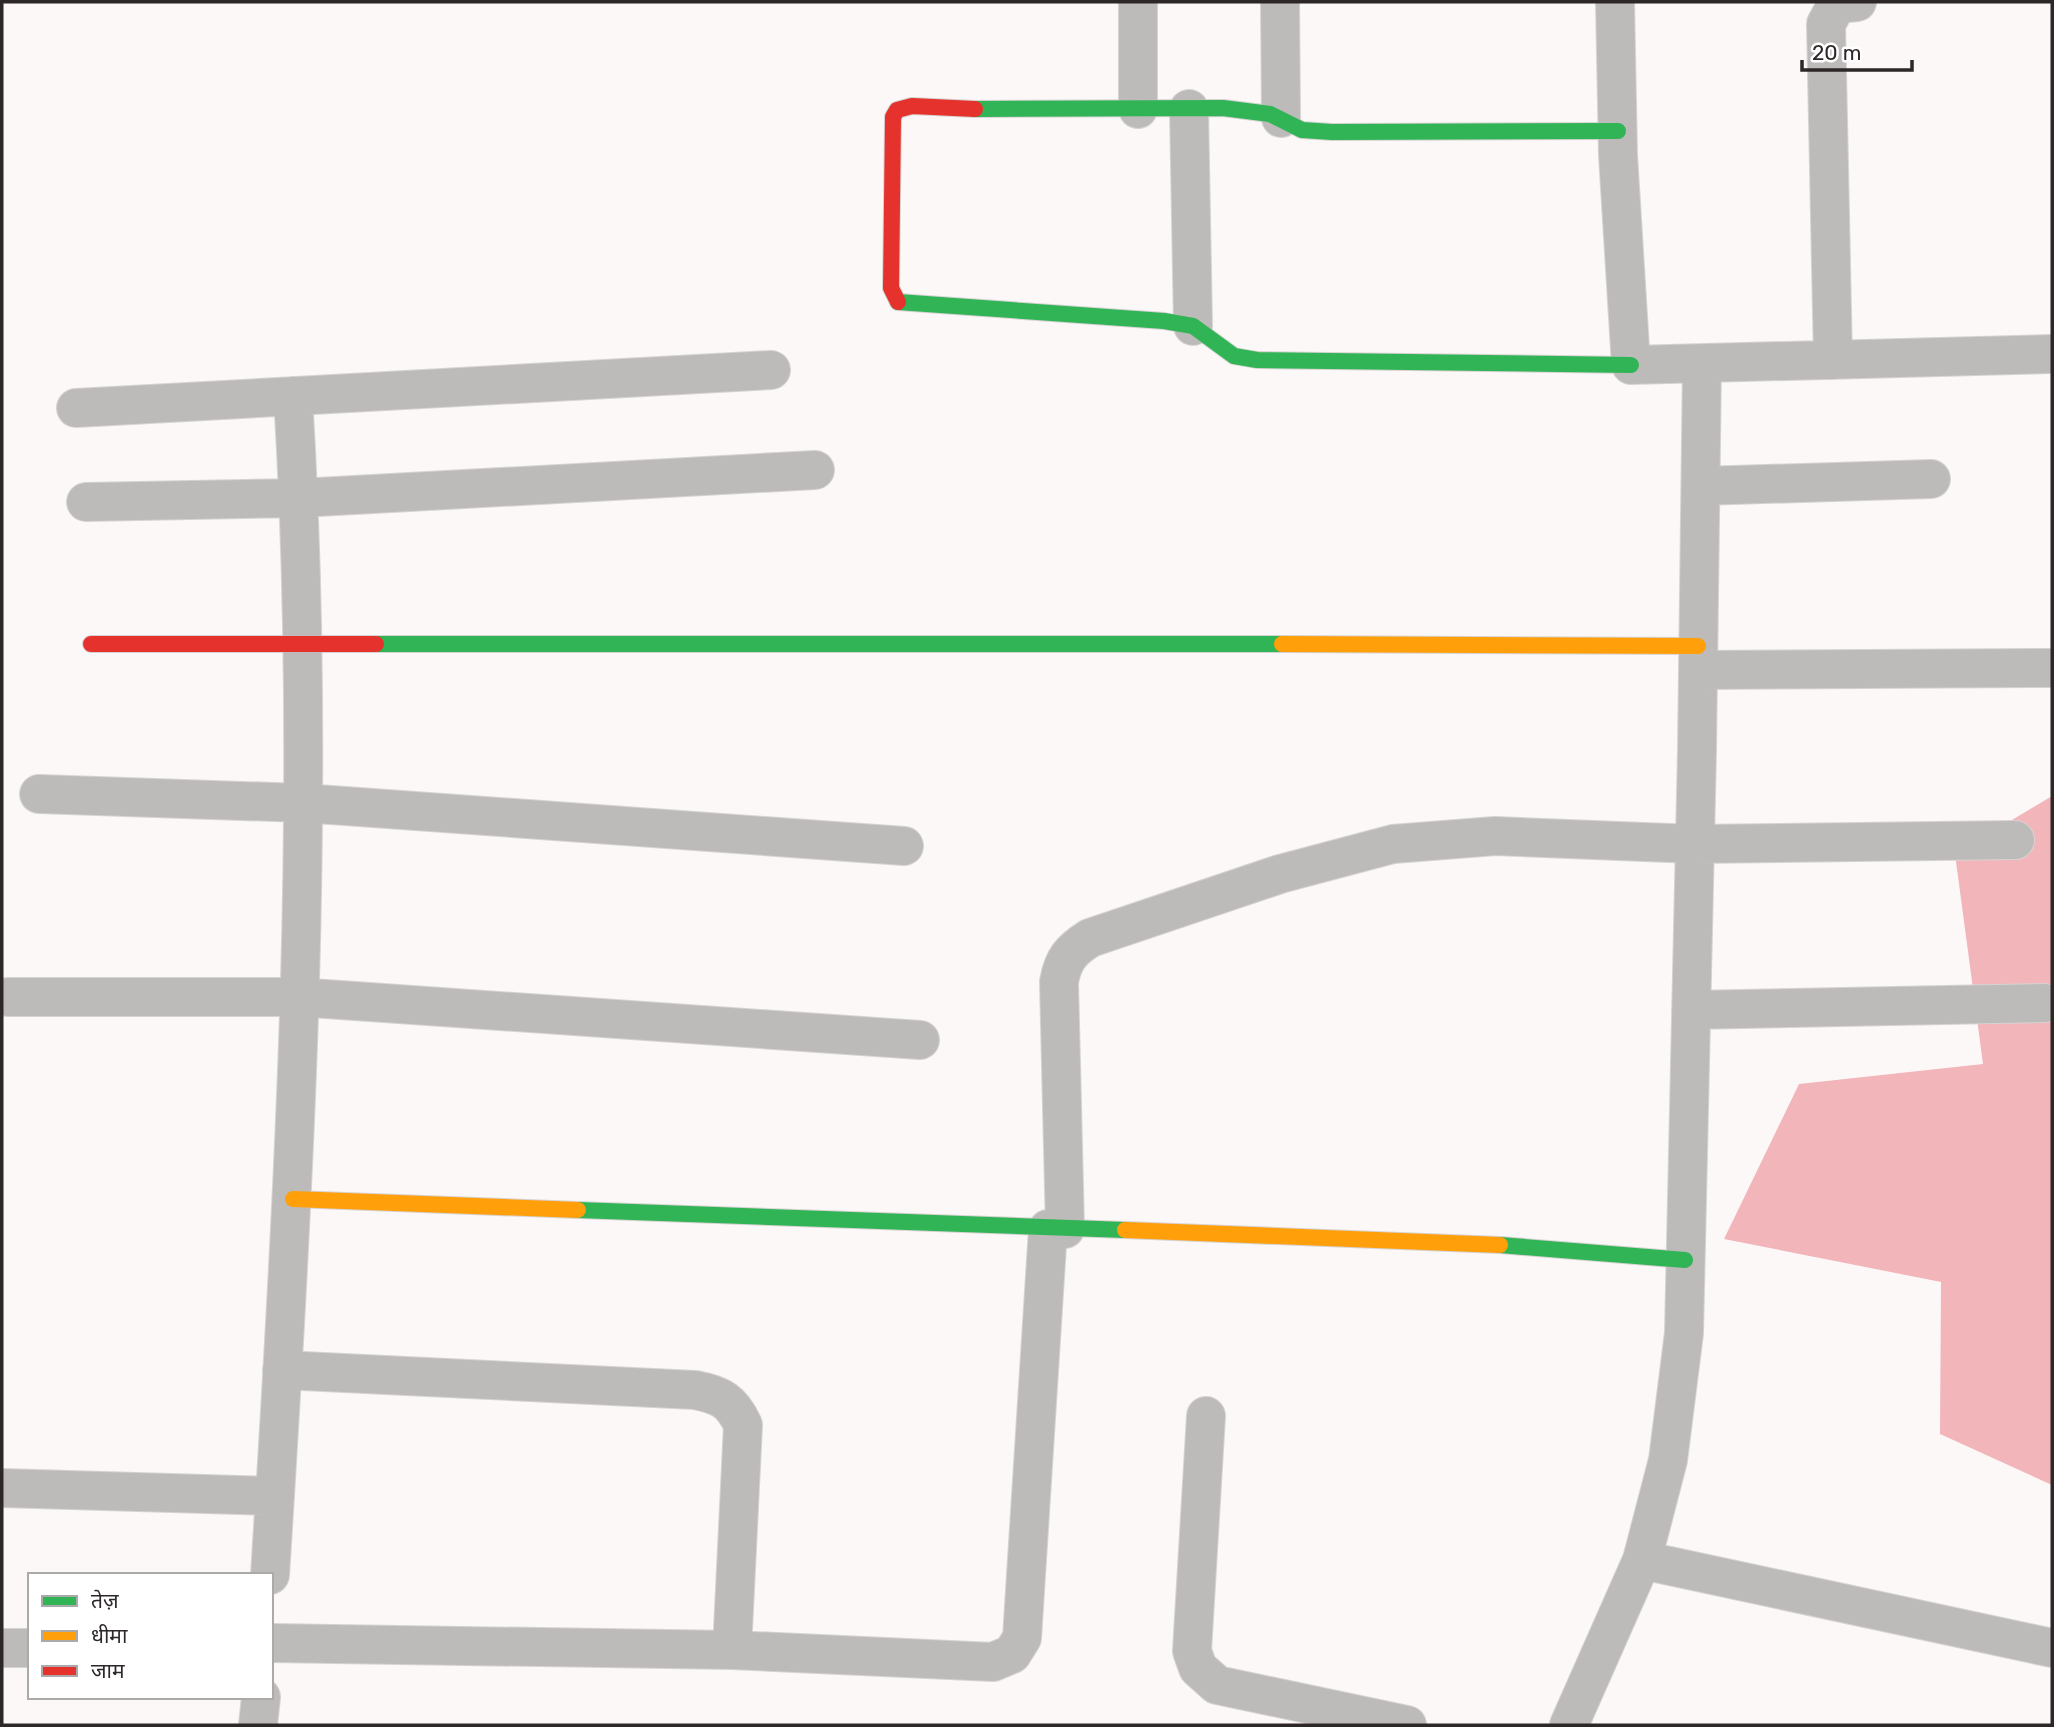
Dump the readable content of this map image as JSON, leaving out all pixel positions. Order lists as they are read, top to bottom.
{
  "legend": ["तेज़", "धीमा", "जाम"],
  "scale_bar": "20 m"
}
